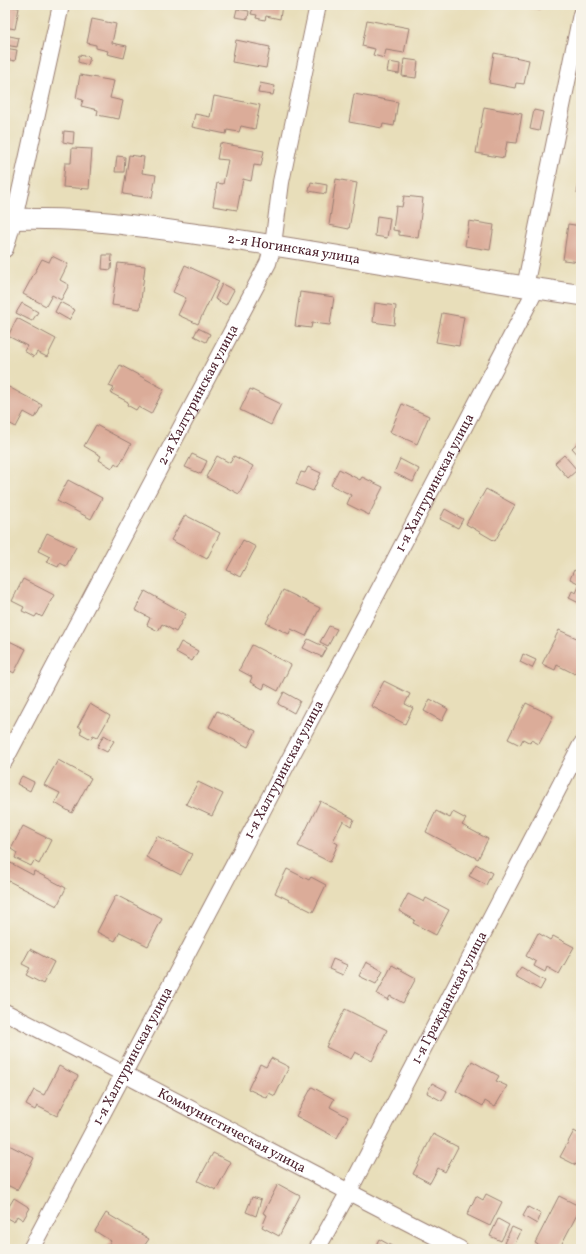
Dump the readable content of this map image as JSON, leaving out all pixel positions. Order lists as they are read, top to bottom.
{
  "streets": {
    "street": [
      "2-я Ногинская улица",
      "2-я Халтуринская улица",
      "1-я Халтуринская улица",
      "1-я Гражданская улица",
      "Коммунистическая улица"
    ]
  },
  "crossings": [
    ["2-я Ногинская улица", "2-я Халтуринская улица"],
    ["2-я Ногинская улица", "1-я Халтуринская улица"],
    ["1-я Халтуринская улица", "Коммунистическая улица"],
    ["1-я Гражданская улица", "Коммунистическая улица"]
  ]
}
